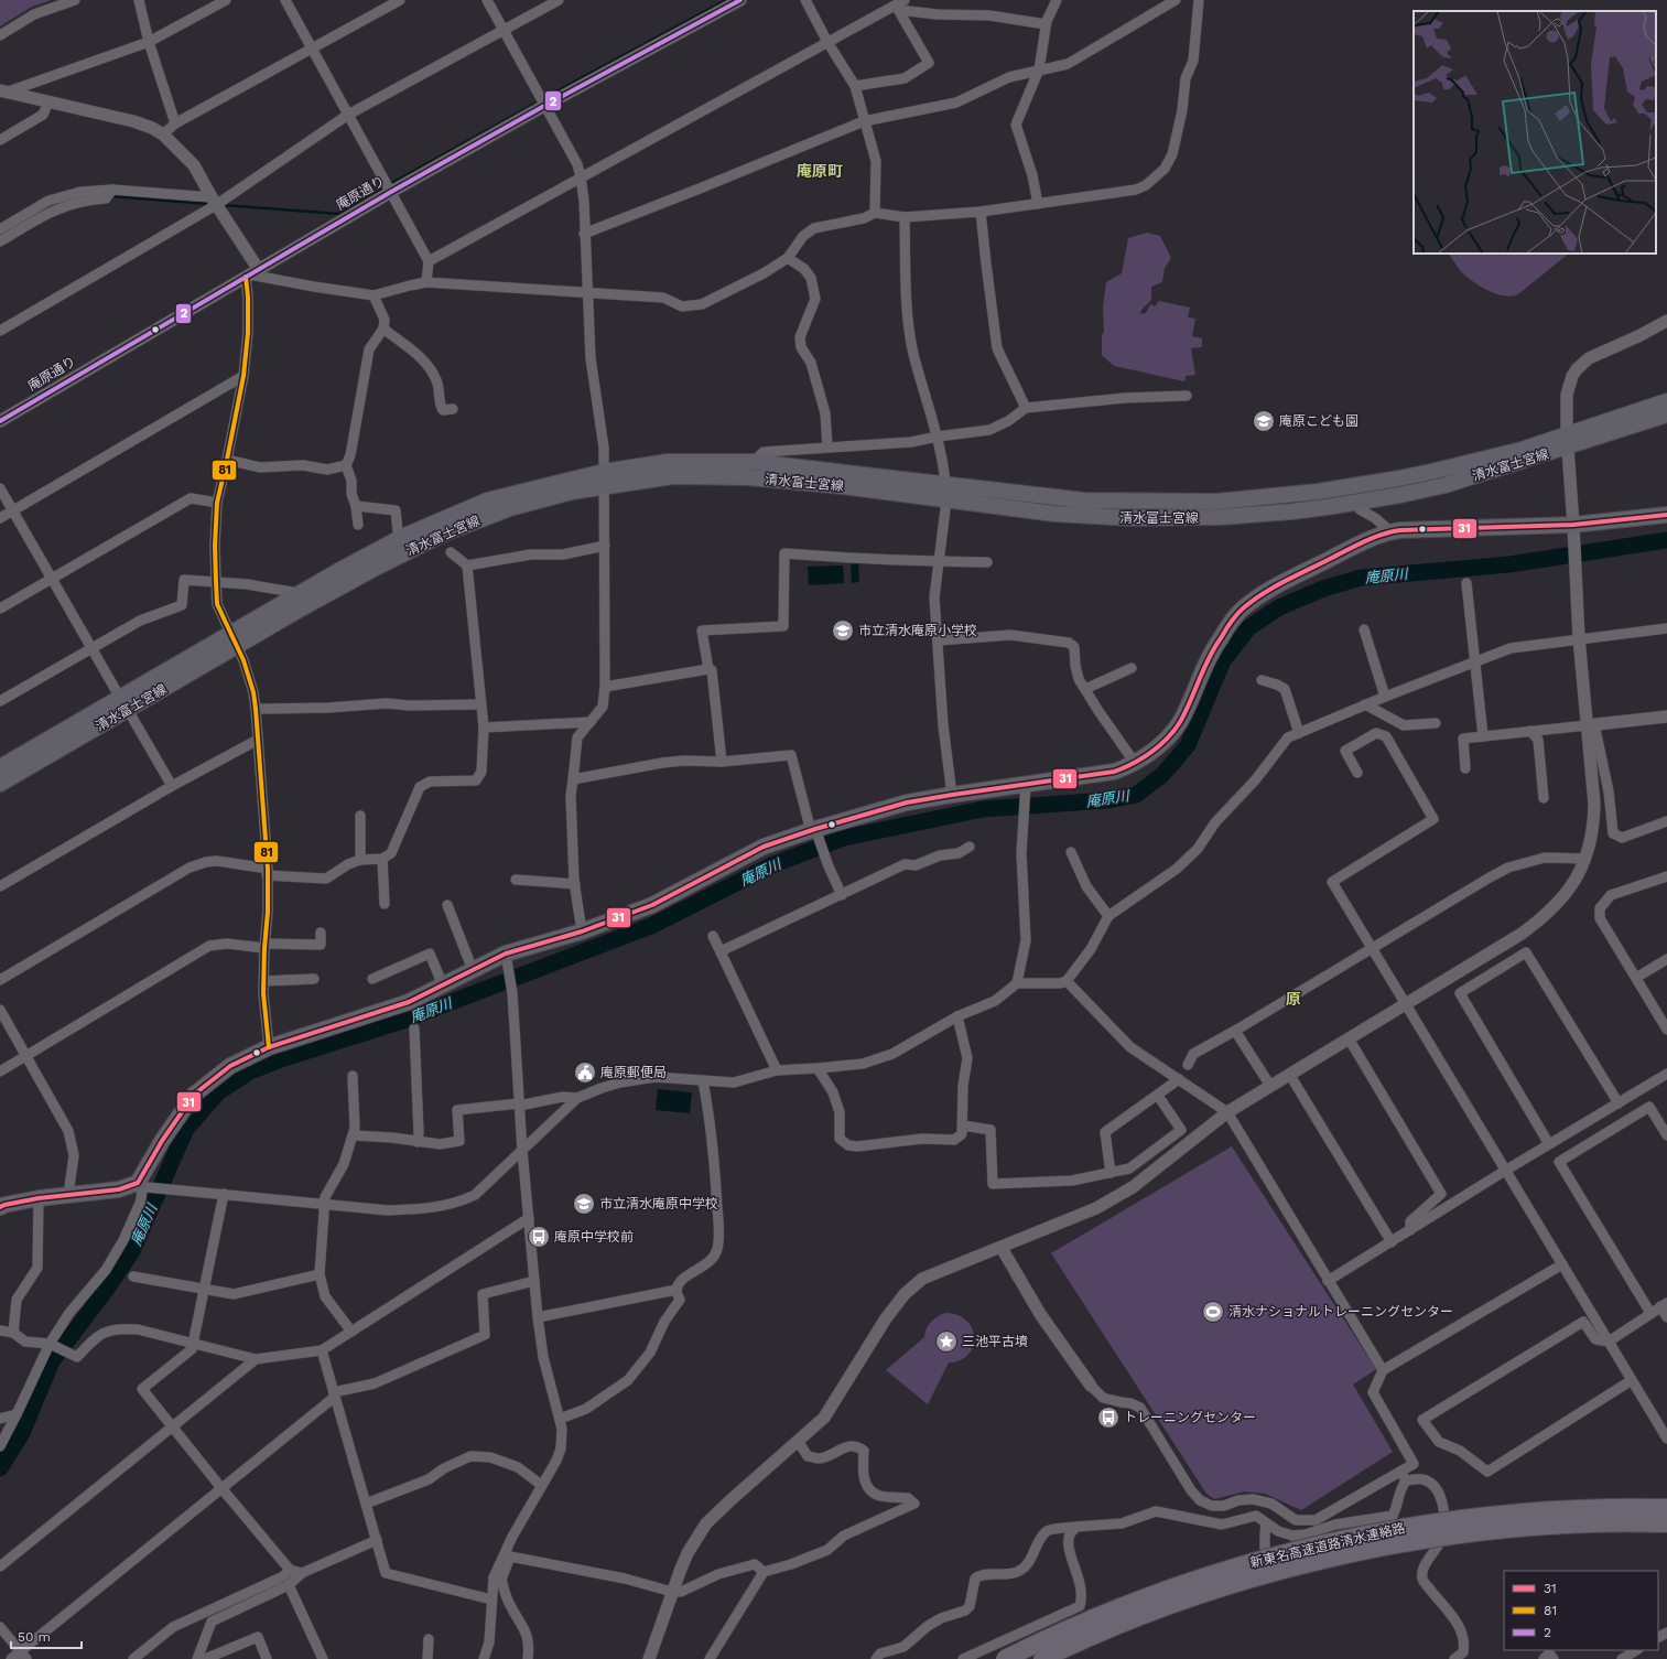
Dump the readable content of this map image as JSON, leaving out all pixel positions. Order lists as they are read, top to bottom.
{
  "streets": {
    "highway": ["新東名高速道路清水連絡路"],
    "main road": ["清水富士宮線"],
    "street": ["庵原通り"]
  },
  "districts": ["庵原町", "原"],
  "water": ["庵原川"],
  "places": {
    "school or university": ["庵原こども園", "市立清水庵原小学校", "市立清水庵原中学校"],
    "public building": ["庵原郵便局"],
    "bus stop": ["庵原中学校前", "トレーニングセンター"],
    "sports": ["清水ナショナルトレーニングセンター"],
    "place": ["三池平古墳"]
  },
  "lines": ["transit line 2", "transit line 81", "transit line 31"],
  "legend": ["31", "81", "2"],
  "scale_bar": "50 m"
}
